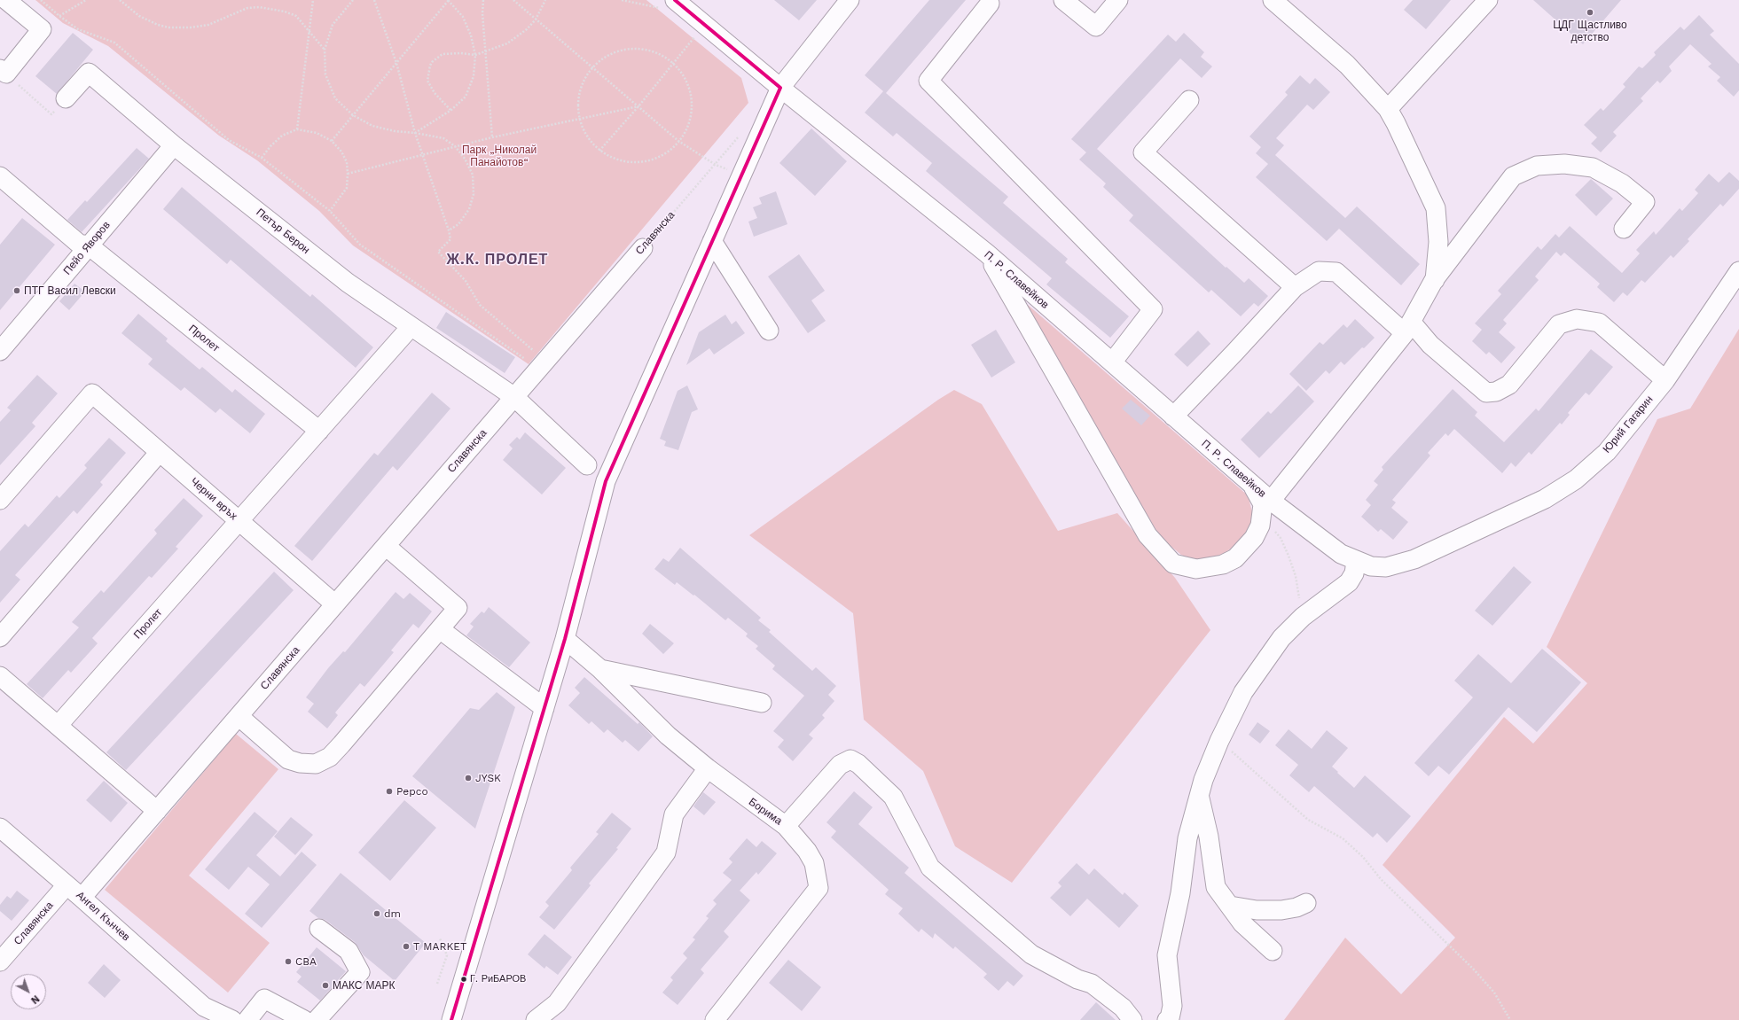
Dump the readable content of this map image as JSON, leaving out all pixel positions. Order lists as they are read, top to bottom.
{
  "streets": {
    "street": [
      "Петър Берон",
      "Славянска",
      "Пейо Яворов",
      "П. Р. Славейков",
      "Пролет",
      "Юрий Гагарин",
      "Черни връх",
      "Борима",
      "Ангел Кънчев"
    ]
  },
  "crossings": [
    ["Петър Берон", "Славянска"],
    ["Петър Берон", "Пейо Яворов"],
    ["Славянска", "Черни връх"],
    ["Славянска", "Ангел Кънчев"],
    ["Пейо Яворов", "Пролет"],
    ["П. Р. Славейков", "Юрий Гагарин"],
    ["Пролет", "Черни връх"]
  ],
  "districts": ["Ж.К. ПРОЛЕТ"],
  "parks": ["Парк „Николай Панайотов“"],
  "places": [
    "ЦДГ Щастливо детство",
    "ПТГ Васил Левски",
    "JYSK",
    "Pepco",
    "dm",
    "T MARKET",
    "CBA",
    "Г. РиБАРОВ",
    "МАКС МАРК"
  ],
  "north": "bottom right"
}
